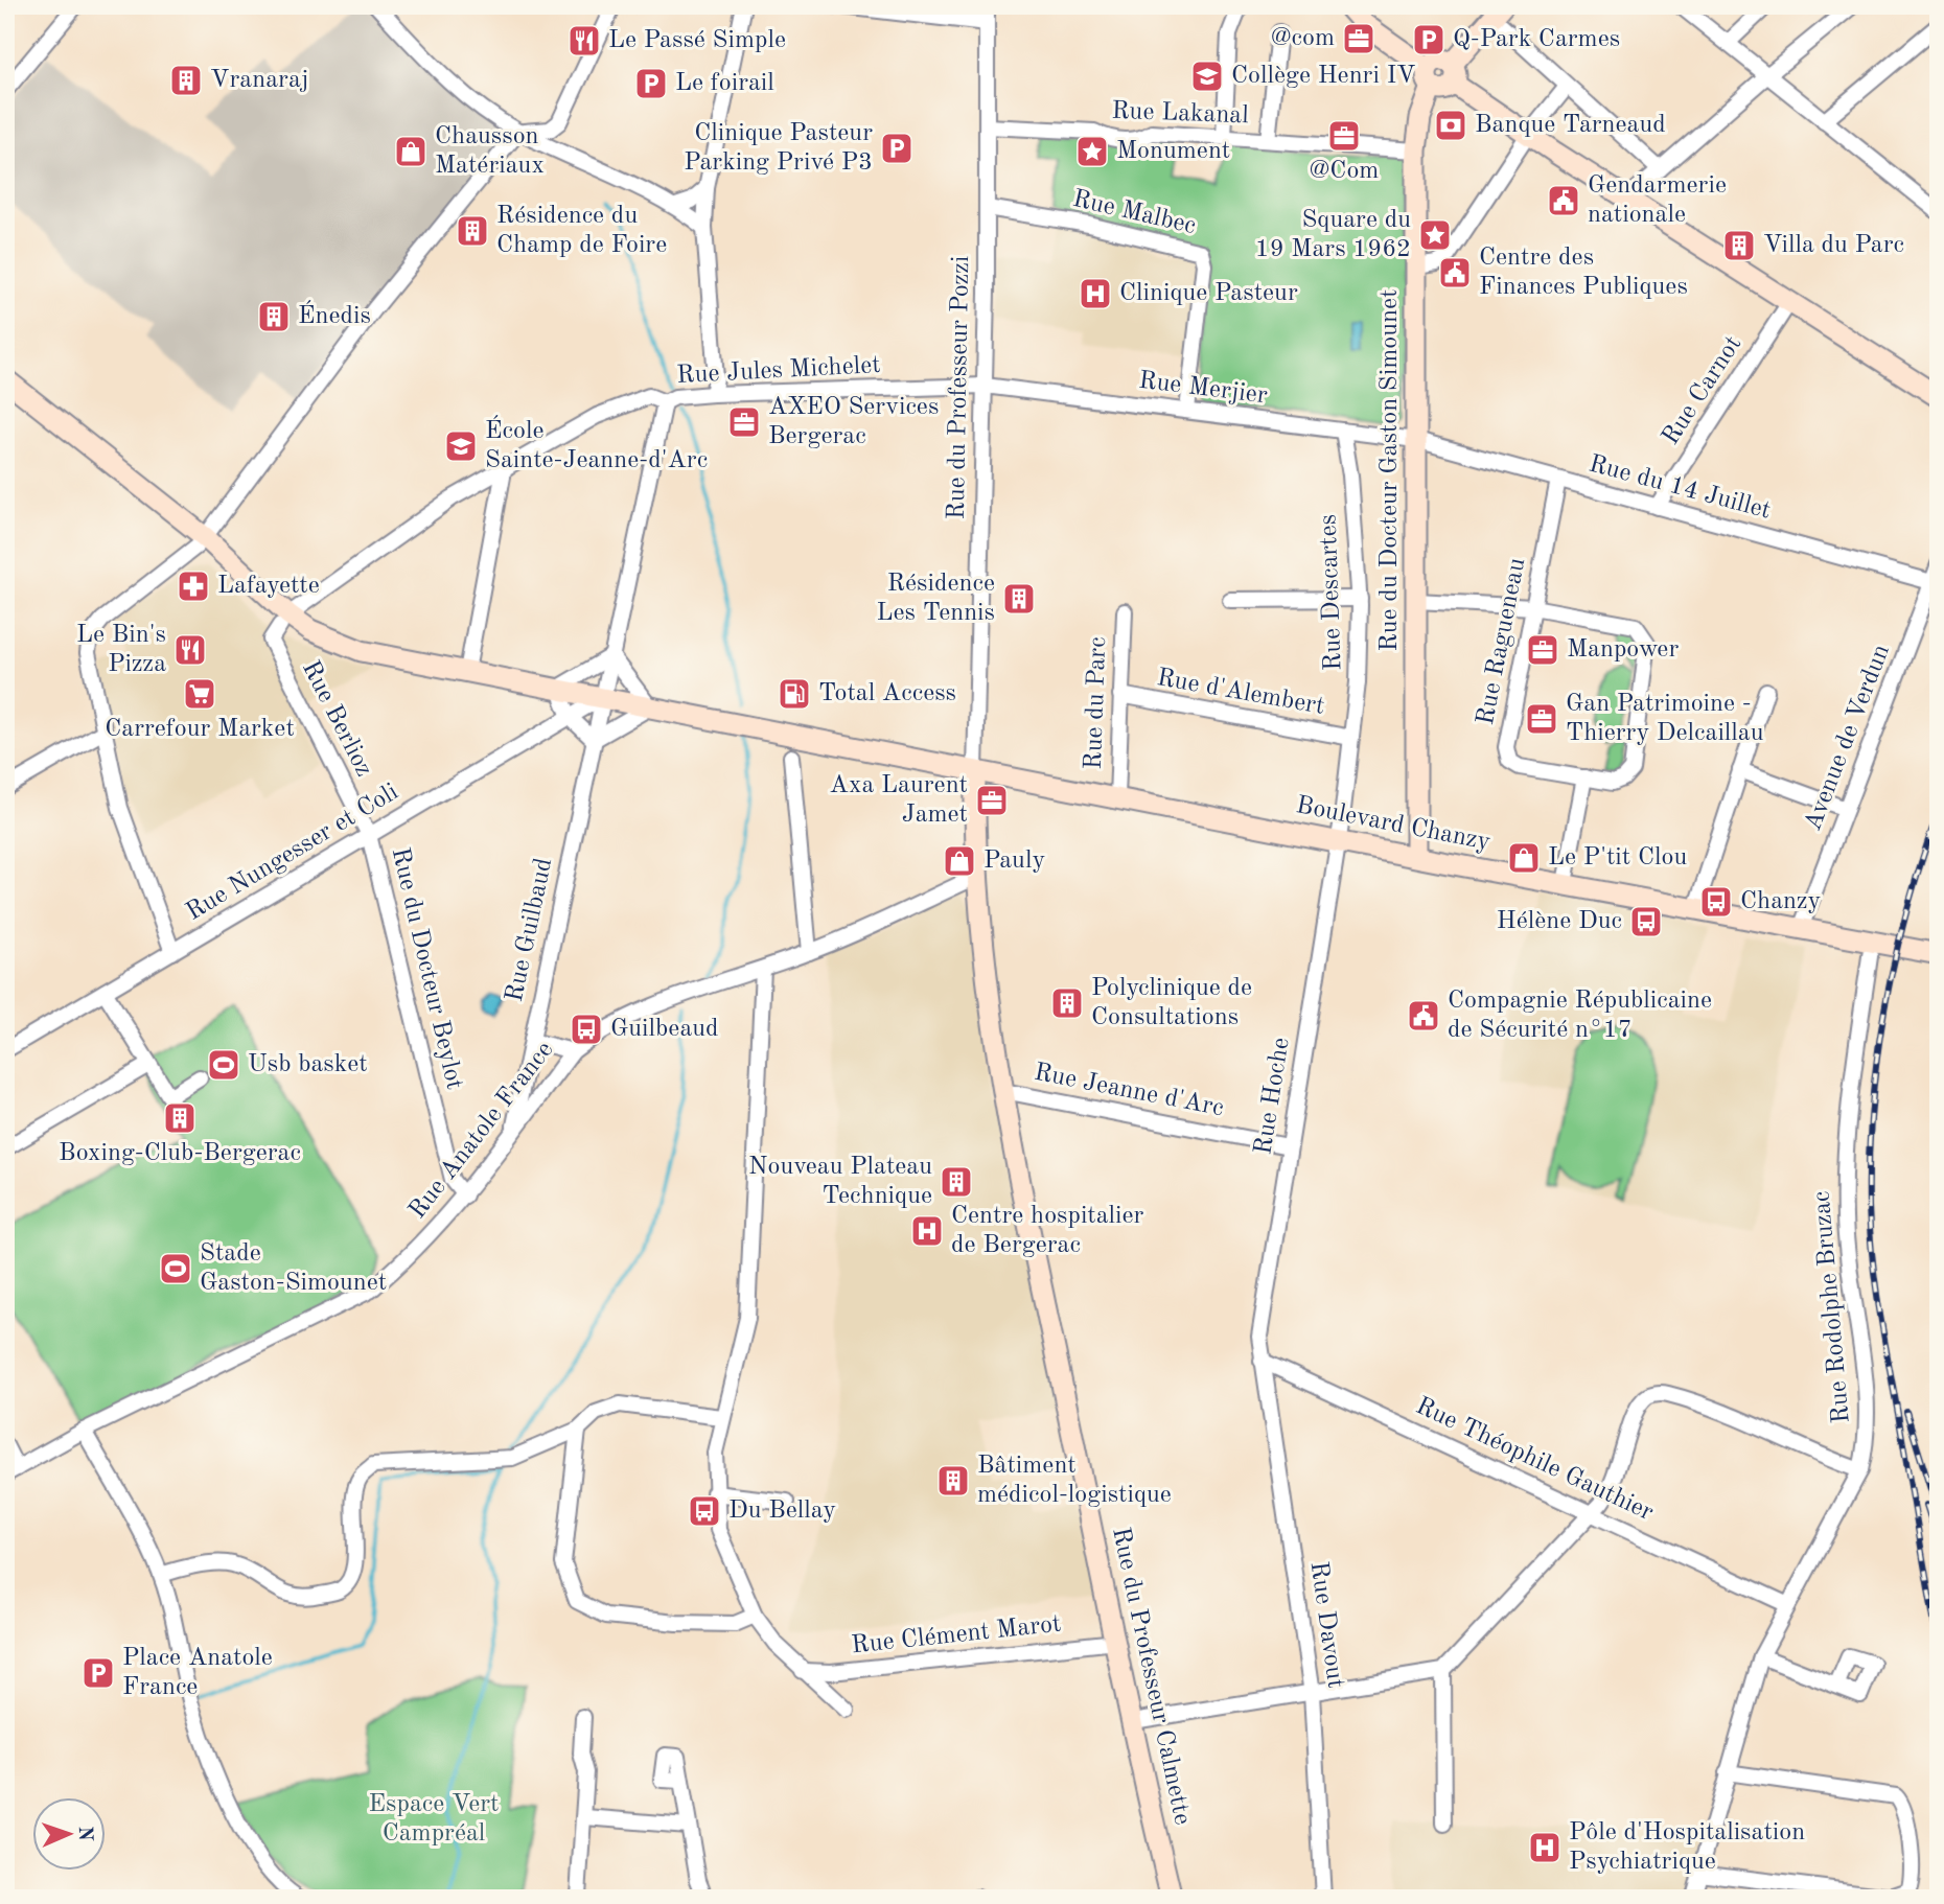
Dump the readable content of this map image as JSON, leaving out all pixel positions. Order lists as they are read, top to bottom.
{
  "streets": {
    "main road": ["Rue du Docteur Gaston Simounet", "Boulevard Chanzy", "Rue du Professeur Calmette"],
    "street": [
      "Rue Lakanal",
      "Rue Malbec",
      "Rue Jules Michelet",
      "Rue du Professeur Pozzi",
      "Rue Merjier",
      "Rue Carnot",
      "Rue du 14 Juillet",
      "Rue Descartes",
      "Rue Ragueneau",
      "Rue d'Alembert",
      "Rue du Parc",
      "Rue Berlioz",
      "Avenue de Verdun",
      "Rue Nungesser et Coli",
      "Rue Guilbaud",
      "Rue du Docteur Beylot",
      "Rue Jeanne d'Arc",
      "Rue Hoche",
      "Rue Anatole France",
      "Rue Rodolphe Bruzac",
      "Rue Théophile Gauthier",
      "Rue Davout",
      "Rue Clément Marot"
    ]
  },
  "crossings": [
    ["Rue Lakanal", "Rue du Professeur Pozzi"],
    ["Rue Lakanal", "Rue du Docteur Gaston Simounet"],
    ["Rue Malbec", "Rue du Professeur Pozzi"],
    ["Rue Malbec", "Rue Merjier"],
    ["Rue Jules Michelet", "Rue du Professeur Pozzi"],
    ["Rue Jules Michelet", "Rue Merjier"],
    ["Rue Jules Michelet", "Rue Berlioz"],
    ["Rue Jules Michelet", "Boulevard Chanzy"],
    ["Rue Jules Michelet", "Rue Guilbaud"],
    ["Rue du Professeur Pozzi", "Rue Merjier"],
    ["Rue du Professeur Pozzi", "Boulevard Chanzy"],
    ["Rue du Professeur Pozzi", "Rue du Professeur Calmette"],
    ["Rue Merjier", "Rue du Docteur Gaston Simounet"],
    ["Rue Merjier", "Rue du 14 Juillet"],
    ["Rue Merjier", "Rue Descartes"],
    ["Rue Carnot", "Rue du 14 Juillet"],
    ["Rue du Docteur Gaston Simounet", "Rue du 14 Juillet"],
    ["Rue du Docteur Gaston Simounet", "Boulevard Chanzy"],
    ["Rue du 14 Juillet", "Rue Ragueneau"],
    ["Rue du 14 Juillet", "Avenue de Verdun"],
    ["Rue Descartes", "Rue d'Alembert"],
    ["Rue Descartes", "Boulevard Chanzy"],
    ["Rue Descartes", "Rue Hoche"],
    ["Rue d'Alembert", "Rue du Parc"],
    ["Rue du Parc", "Boulevard Chanzy"],
    ["Rue Berlioz", "Boulevard Chanzy"],
    ["Rue Berlioz", "Rue Nungesser et Coli"],
    ["Rue Berlioz", "Rue du Docteur Beylot"],
    ["Avenue de Verdun", "Boulevard Chanzy"],
    ["Boulevard Chanzy", "Rue Nungesser et Coli"],
    ["Boulevard Chanzy", "Rue Guilbaud"],
    ["Boulevard Chanzy", "Rue Hoche"],
    ["Boulevard Chanzy", "Rue Rodolphe Bruzac"],
    ["Boulevard Chanzy", "Rue du Professeur Calmette"],
    ["Rue Nungesser et Coli", "Rue Guilbaud"],
    ["Rue Nungesser et Coli", "Rue du Docteur Beylot"],
    ["Rue Guilbaud", "Rue Anatole France"],
    ["Rue du Docteur Beylot", "Rue Anatole France"],
    ["Rue Jeanne d'Arc", "Rue Hoche"],
    ["Rue Jeanne d'Arc", "Rue du Professeur Calmette"],
    ["Rue Hoche", "Rue Théophile Gauthier"],
    ["Rue Hoche", "Rue Davout"],
    ["Rue Anatole France", "Rue du Professeur Calmette"],
    ["Rue Rodolphe Bruzac", "Rue Théophile Gauthier"],
    ["Rue Théophile Gauthier", "Rue Davout"],
    ["Rue Clément Marot", "Rue du Professeur Calmette"]
  ],
  "parks": ["Espace Vert Campréal"],
  "places": {
    "office": [
      "@com",
      "@Com",
      "AXEO Services Bergerac",
      "Manpower",
      "Gan Patrimoine - Thierry Delcaillau",
      "Axa Laurent Jamet"
    ],
    "parking": [
      "Q-Park Carmes",
      "Le foirail",
      "Clinique Pasteur Parking Privé P3",
      "Place Anatole France"
    ],
    "restaurant": ["Le Passé Simple", "Le Bin's Pizza"],
    "school or university": ["Collège Henri IV", "École Sainte-Jeanne-d'Arc"],
    "building": [
      "Vranaraj",
      "Résidence du Champ de Foire",
      "Villa du Parc",
      "Énedis",
      "Résidence Les Tennis",
      "Polyclinique de Consultations",
      "Boxing-Club-Bergerac",
      "Nouveau Plateau Technique",
      "Bâtiment médicol-logistique"
    ],
    "bank": ["Banque Tarneaud"],
    "shop": ["Chausson Matériaux", "Le P'tit Clou", "Pauly"],
    "place": ["Monument", "Square du 19 Mars 1962"],
    "public building": ["Gendarmerie nationale", "Centre des Finances Publiques", "Compagnie Républicaine de Sécurité n°17"],
    "hospital": ["Clinique Pasteur", "Centre hospitalier de Bergerac", "Pôle d'Hospitalisation Psychiatrique"],
    "pharmacy": ["Lafayette"],
    "supermarket": ["Carrefour Market"],
    "fuel station": ["Total Access"],
    "bus stop": [
      "Chanzy",
      "Hélène Duc",
      "Guilbeaud",
      "Du Bellay"
    ],
    "sports": ["Usb basket", "Stade Gaston-Simounet"]
  },
  "north": "right"
}
